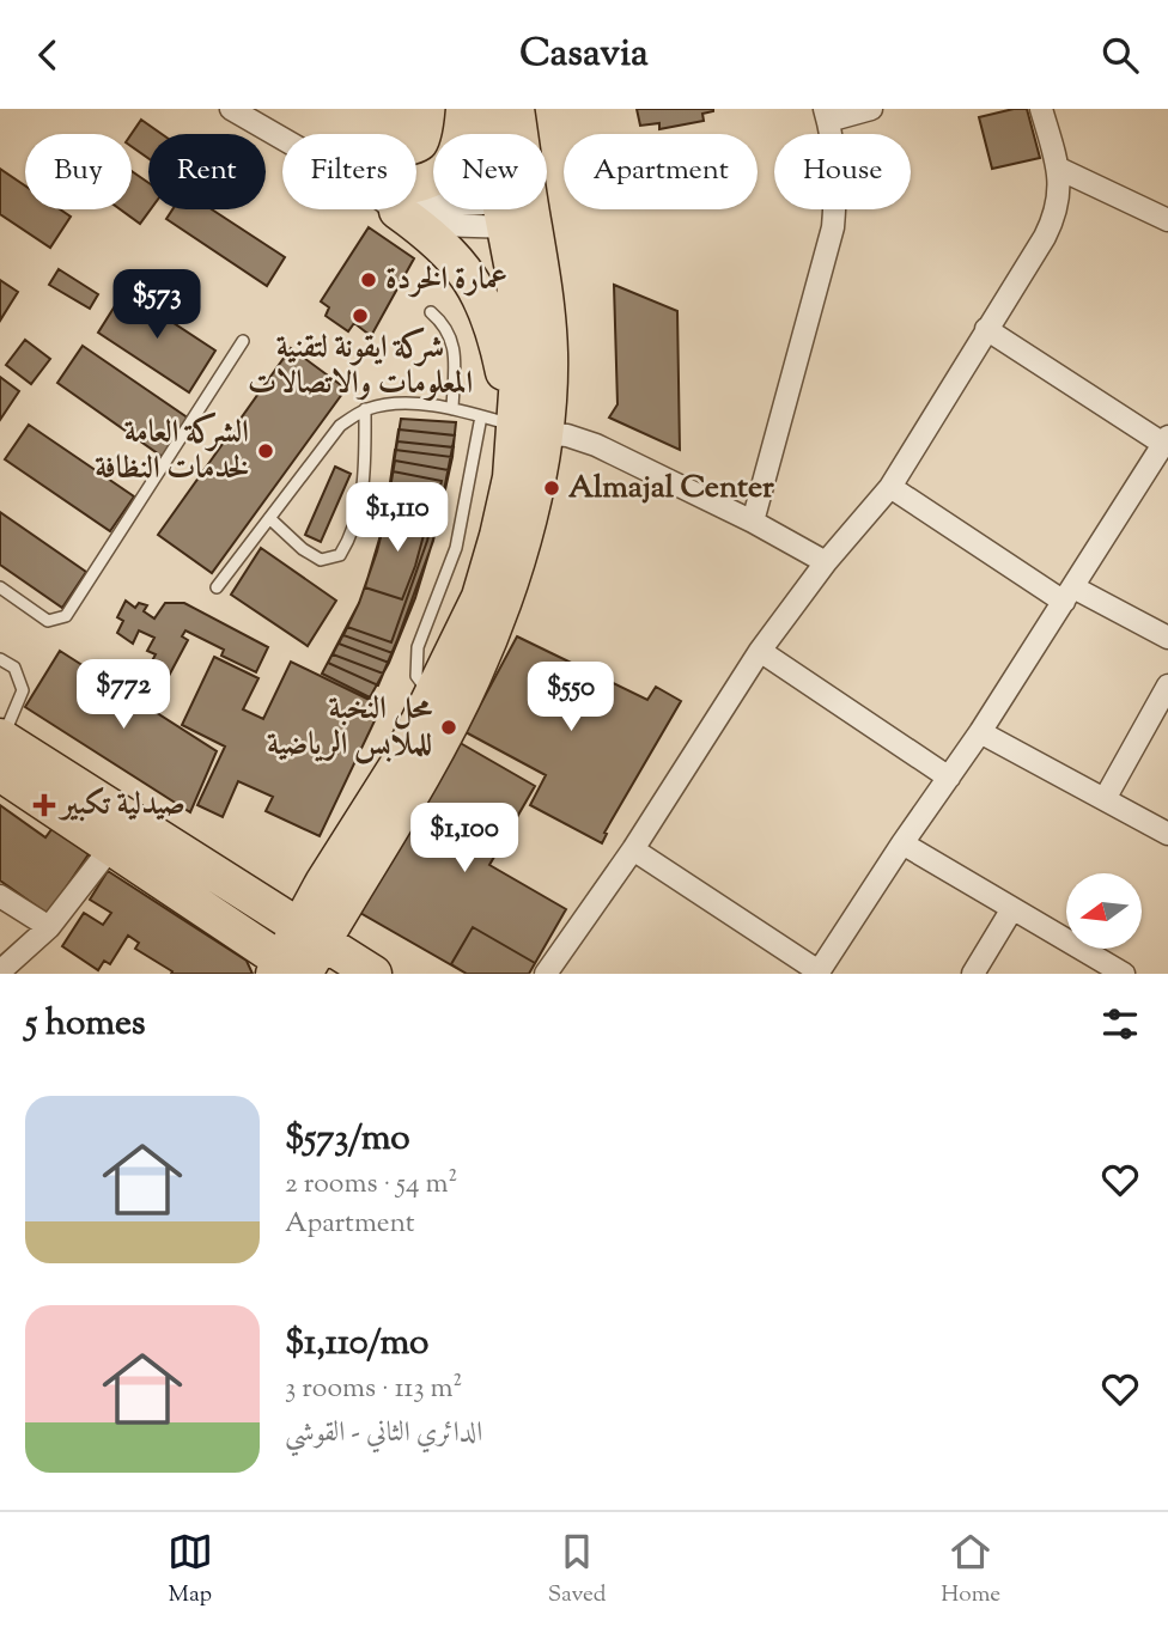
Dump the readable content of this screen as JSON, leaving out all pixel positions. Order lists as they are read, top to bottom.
{
  "places": {
    "other": [
      "عمارة الخردة",
      "شركة ايقونة لتقنية المعلومات والاتصالات",
      "الشركة العامة لخدمات النظافة",
      "Almajal Center",
      "محل النخبة للملابس الرياضية"
    ],
    "health": ["صيدلية تكبير"]
  },
  "north": "left",
  "page": {
    "header": "Casavia",
    "chip": [
      "Buy",
      "Rent",
      "Filters",
      "New",
      "Apartment",
      "House"
    ],
    "price": [
      "$573",
      "$1,110",
      "$772",
      "$550",
      "$1,100"
    ],
    "heading": "5 homes",
    "list": [
      {
        "name": "$573/mo",
        "note": "2 rooms · 54 m² · Apartment"
      },
      {
        "name": "$1,110/mo",
        "note": "3 rooms · 113 m² · الدائري الثاني - القوشي"
      }
    ],
    "tabs": ["Map", "Saved", "Home"]
  }
}
